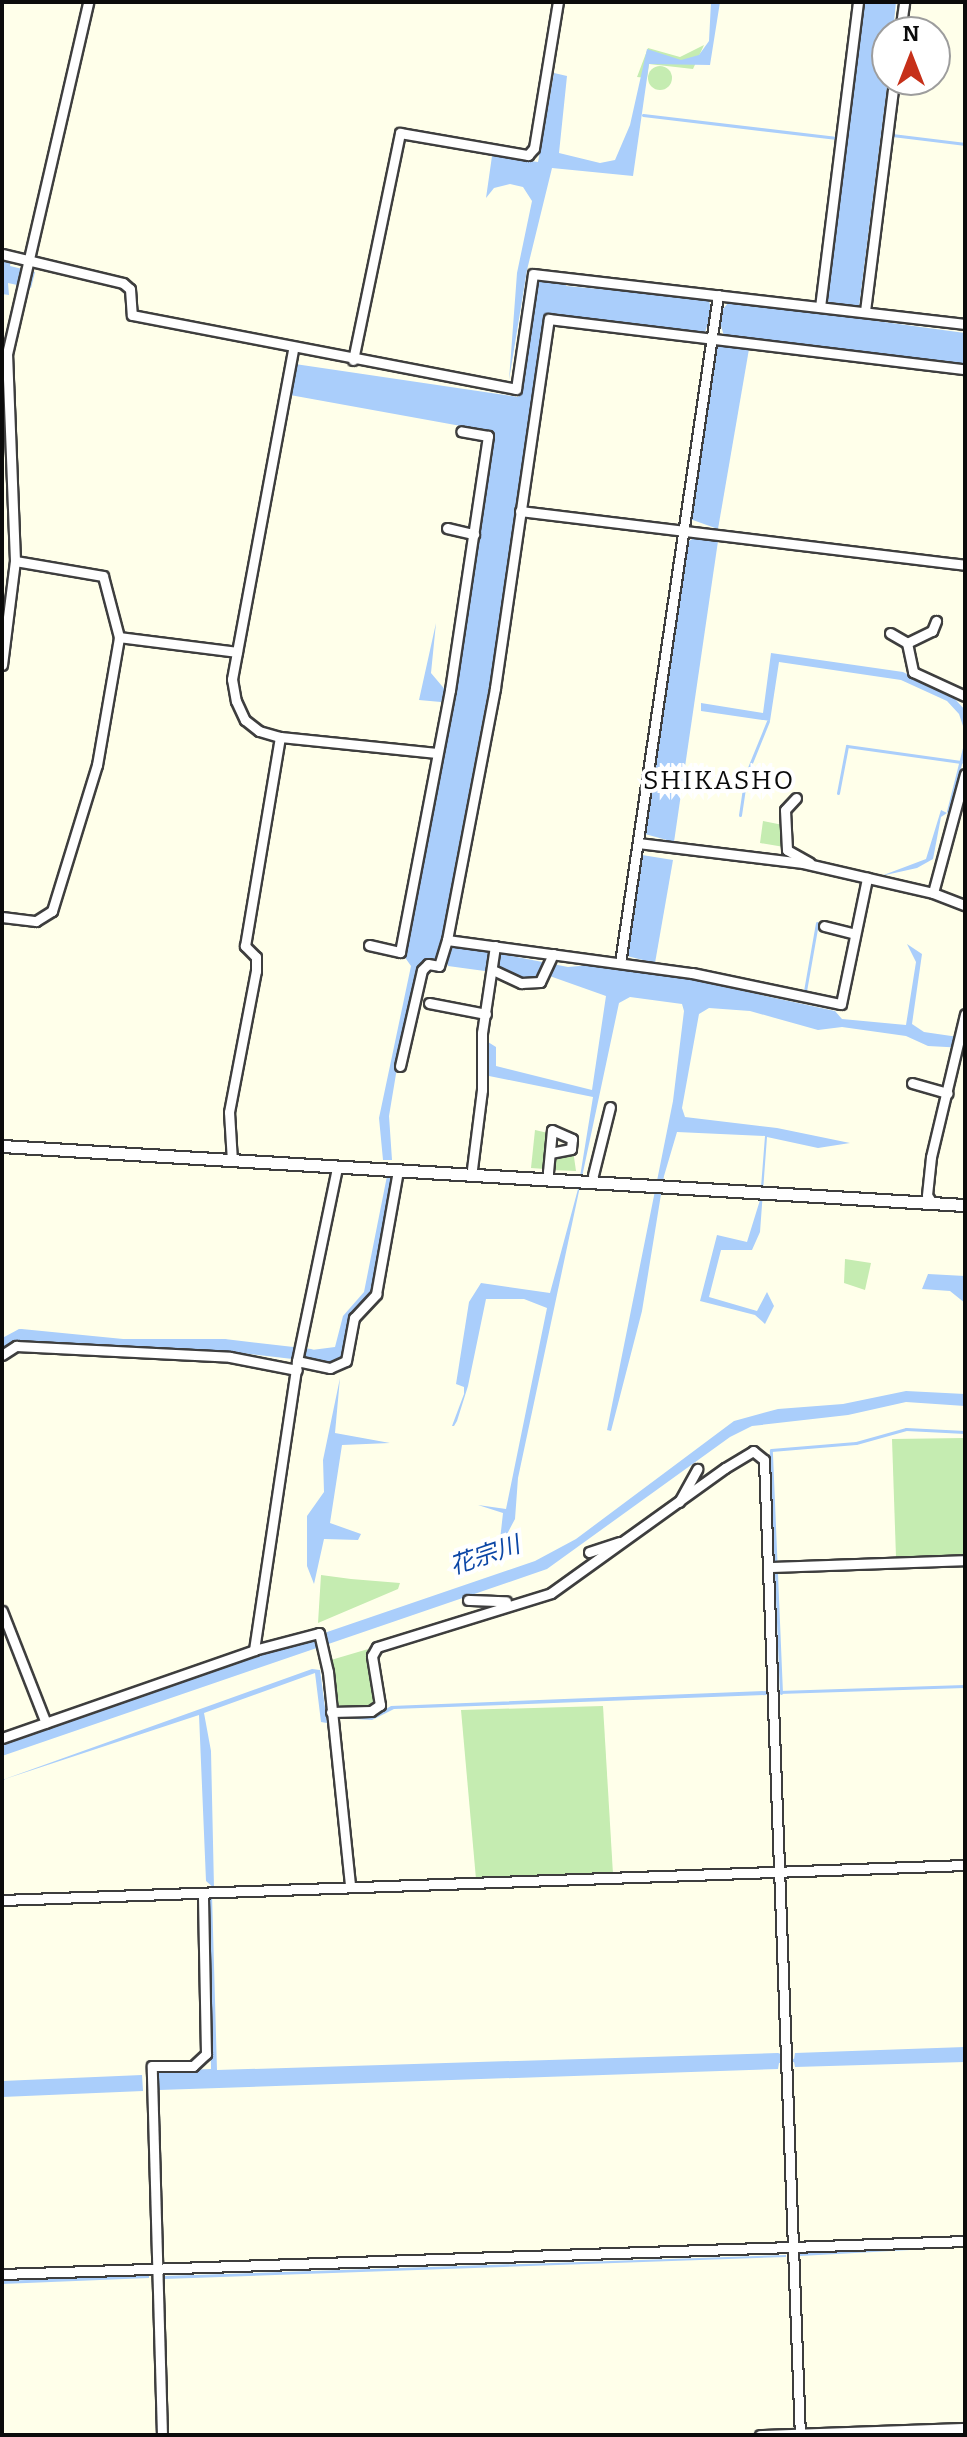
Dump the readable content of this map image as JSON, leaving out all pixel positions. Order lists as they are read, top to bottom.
{
  "districts": ["SHIKASHO"],
  "water": ["花宗川"],
  "north": "top"
}
